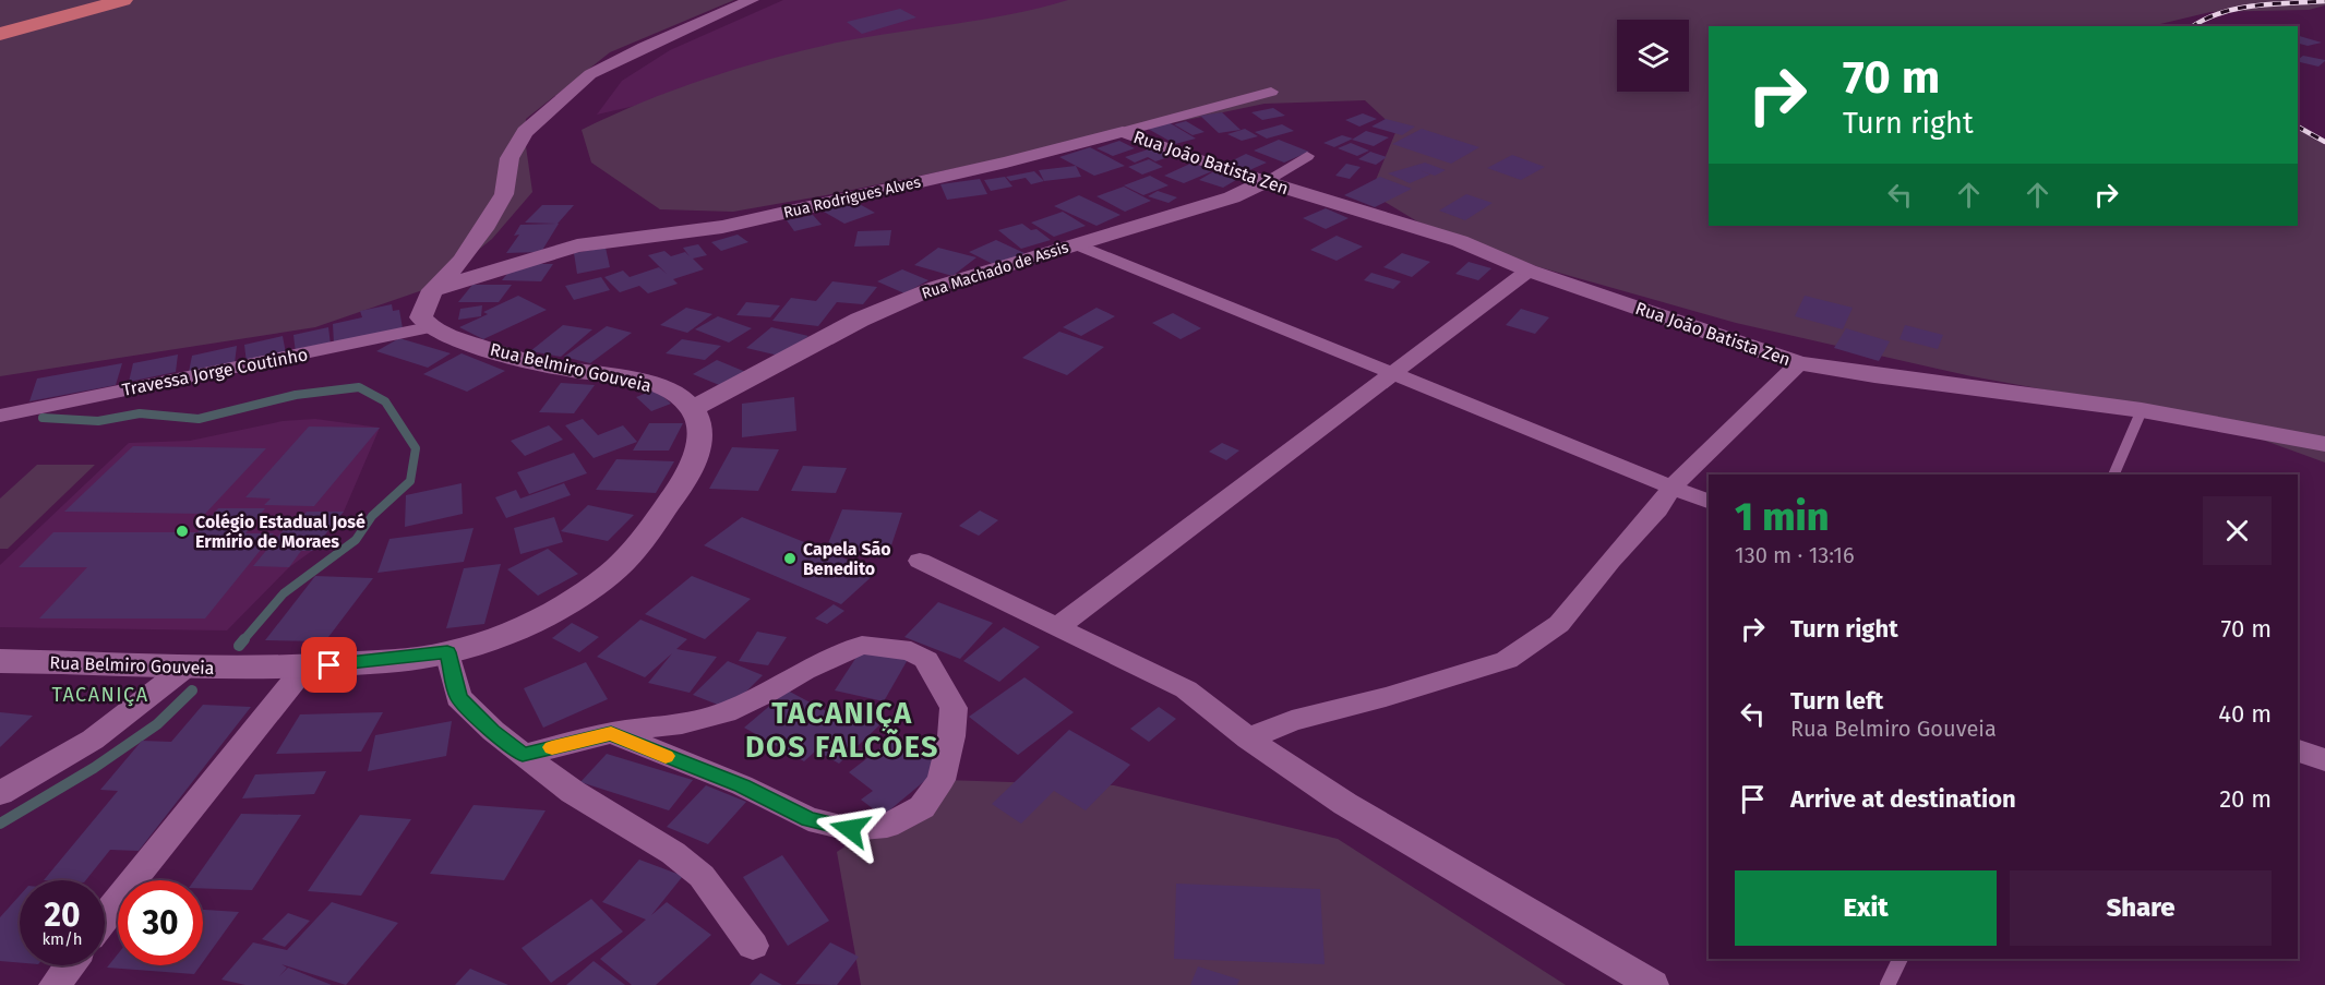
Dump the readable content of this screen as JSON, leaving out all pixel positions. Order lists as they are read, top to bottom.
{
  "streets": {
    "street": [
      "Rua João Batista Zen",
      "Rua Rodrigues Alves",
      "Rua Machado de Assis",
      "Rua Belmiro Gouveia",
      "Travessa Jorge Coutinho"
    ]
  },
  "crossings": [
    ["Rua João Batista Zen", "Rua Rodrigues Alves"],
    ["Rua João Batista Zen", "Rua Machado de Assis"],
    ["Rua Machado de Assis", "Rua Belmiro Gouveia"],
    ["Rua Belmiro Gouveia", "Travessa Jorge Coutinho"]
  ],
  "districts": ["TACANIÇA", "TACANIÇA DOS FALCÕES"],
  "places": ["Colégio Estadual José Ermírio de Moraes", "Capela São Benedito"],
  "page": {
    "turn": ["70 m", "Turn right"],
    "heading": ["1 min", "130 m · 13:16"],
    "list": [
      {
        "name": "Turn right",
        "value": "70 m"
      },
      {
        "name": "Turn left",
        "note": "Rua Belmiro Gouveia",
        "value": "40 m"
      },
      {
        "name": "Arrive at destination",
        "value": "20 m"
      }
    ],
    "buttons": ["Exit", "Share"],
    "speed": "20 km/h",
    "limit": "30"
  }
}
